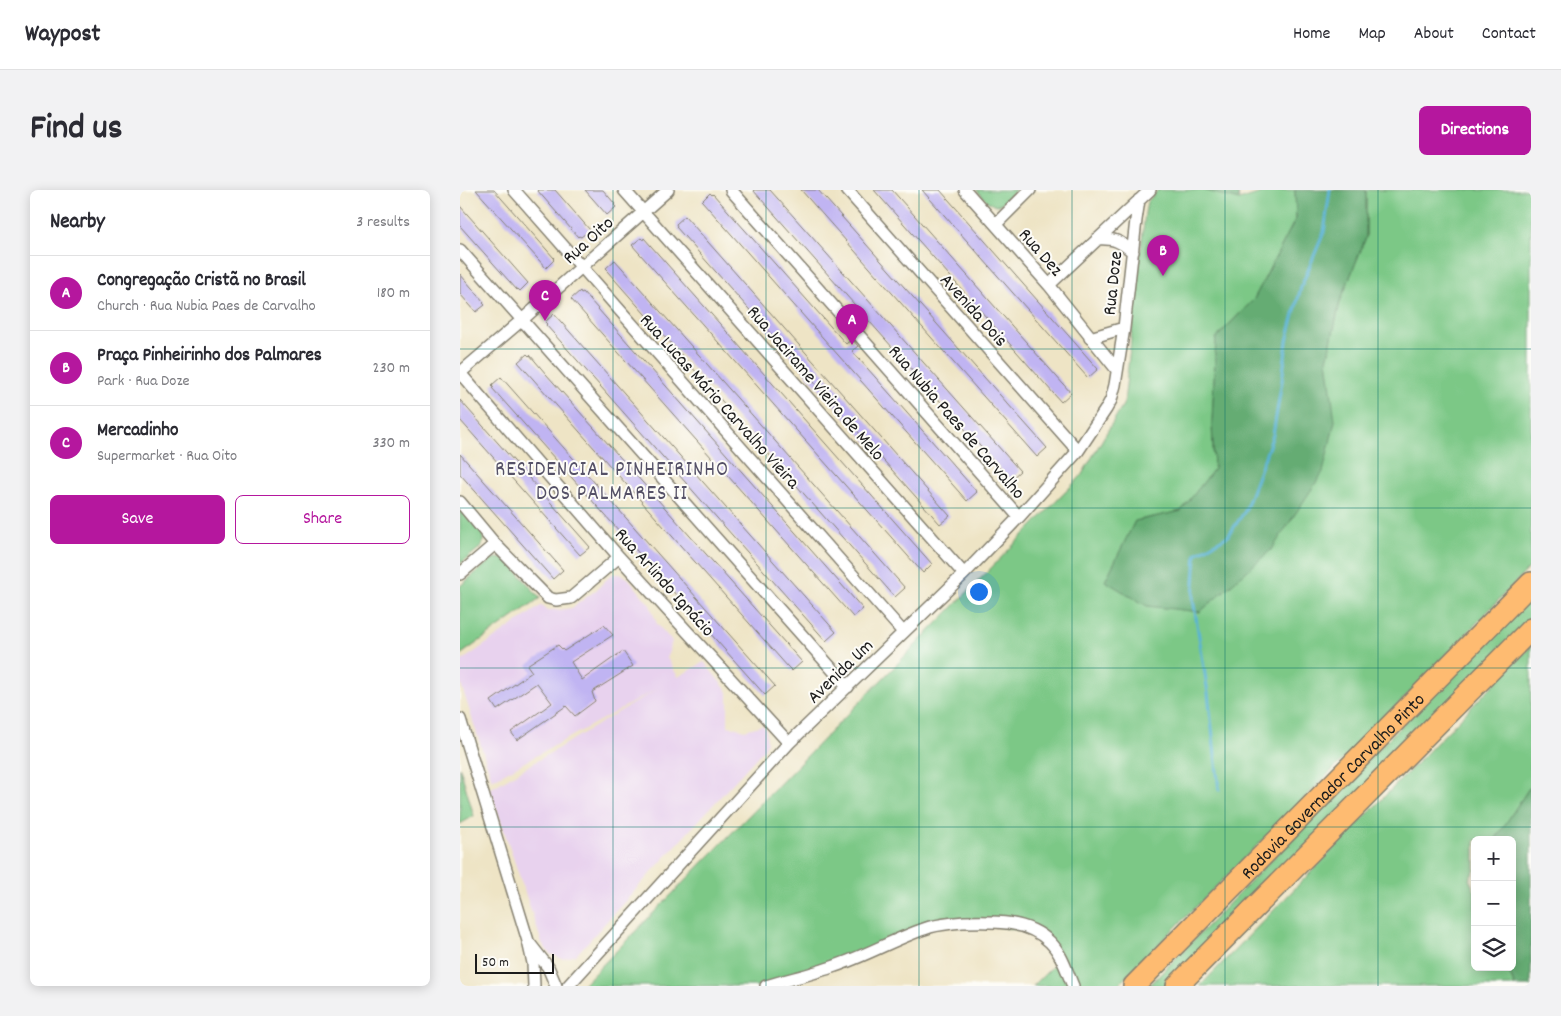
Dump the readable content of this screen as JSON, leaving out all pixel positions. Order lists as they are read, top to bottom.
{
  "streets": {
    "highway": ["Rodovia Governador Carvalho Pinto"],
    "street": [
      "Rua Oito",
      "Rua Dez",
      "Rua Doze",
      "Avenida Dois",
      "Rua Jacirame Vieira de Melo",
      "Rua Lucas Mário Carvalho Vieira",
      "Rua Nubia Paes de Carvalho",
      "Rua Arlindo Ignácio",
      "Avenida Um"
    ]
  },
  "crossings": [
    ["Rua Oito", "Rua Jacirame Vieira de Melo"],
    ["Rua Oito", "Rua Lucas Mário Carvalho Vieira"],
    ["Rua Oito", "Rua Arlindo Ignácio"],
    ["Rua Dez", "Rua Doze"],
    ["Rua Dez", "Avenida Um"],
    ["Rua Doze", "Avenida Um"],
    ["Avenida Dois", "Avenida Um"],
    ["Rua Jacirame Vieira de Melo", "Avenida Um"],
    ["Rua Lucas Mário Carvalho Vieira", "Avenida Um"],
    ["Rua Nubia Paes de Carvalho", "Avenida Um"],
    ["Rua Arlindo Ignácio", "Avenida Um"]
  ],
  "districts": ["RESIDENCIAL PINHEIRINHO DOS PALMARES II"],
  "scale_bar": "50 m",
  "page": {
    "header": "Waypost",
    "nav": [
      "Home",
      "Map",
      "About",
      "Contact"
    ],
    "title": "Find us",
    "buttons": [
      "Directions",
      ["Save", "Share"]
    ],
    "heading": ["Nearby", "3 results"],
    "pins": ["B", "C", "A"],
    "list": [
      {
        "mark": "A",
        "name": "Congregação Cristã no Brasil",
        "note": "Church · Rua Nubia Paes de Carvalho",
        "value": "180 m"
      },
      {
        "mark": "B",
        "name": "Praça Pinheirinho dos Palmares",
        "note": "Park · Rua Doze",
        "value": "230 m"
      },
      {
        "mark": "C",
        "name": "Mercadinho",
        "note": "Supermarket · Rua Oito",
        "value": "330 m"
      }
    ],
    "map_buttons": ["+", "−"],
    "scale": "50 m"
  }
}
